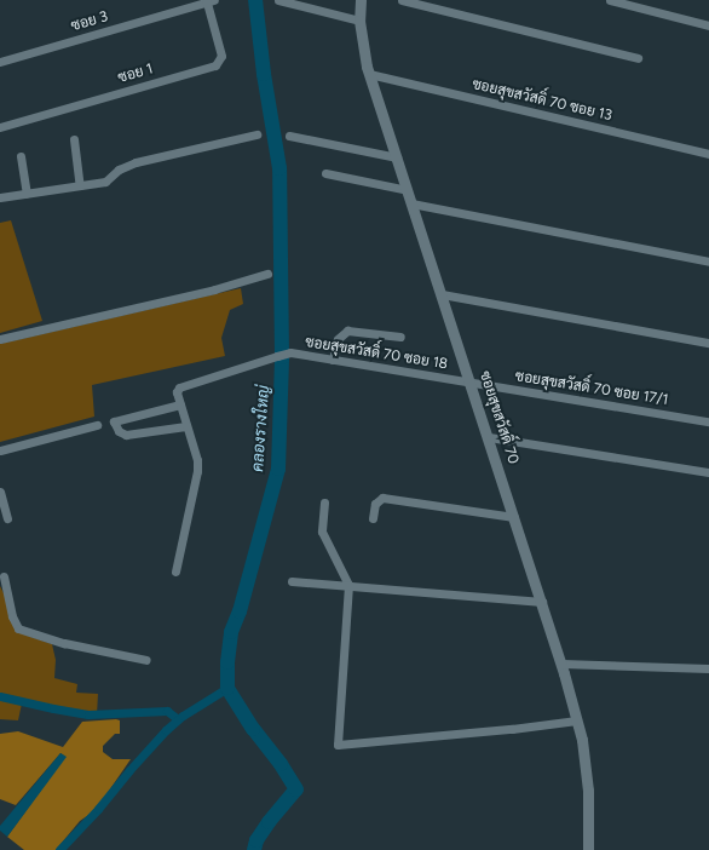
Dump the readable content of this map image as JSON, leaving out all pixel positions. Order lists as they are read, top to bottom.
{
  "streets": {
    "street": [
      "ซอย 3",
      "ซอย 1",
      "ซอยสุขสวัสดิ์ 70 ซอย 13",
      "ซอยสุขสวัสดิ์ 70 ซอย 18",
      "ซอยสุขสวัสดิ์ 70 ซอย 17/1",
      "ซอยสุขสวัสดิ์ 70"
    ]
  },
  "crossings": [
    ["ซอย 3", "ซอย 1"],
    ["ซอยสุขสวัสดิ์ 70 ซอย 13", "ซอยสุขสวัสดิ์ 70"],
    ["ซอยสุขสวัสดิ์ 70 ซอย 18", "ซอยสุขสวัสดิ์ 70 ซอย 17/1"],
    ["ซอยสุขสวัสดิ์ 70 ซอย 18", "ซอยสุขสวัสดิ์ 70"],
    ["ซอยสุขสวัสดิ์ 70 ซอย 17/1", "ซอยสุขสวัสดิ์ 70"]
  ],
  "water": ["คลองรางใหญ่"]
}
